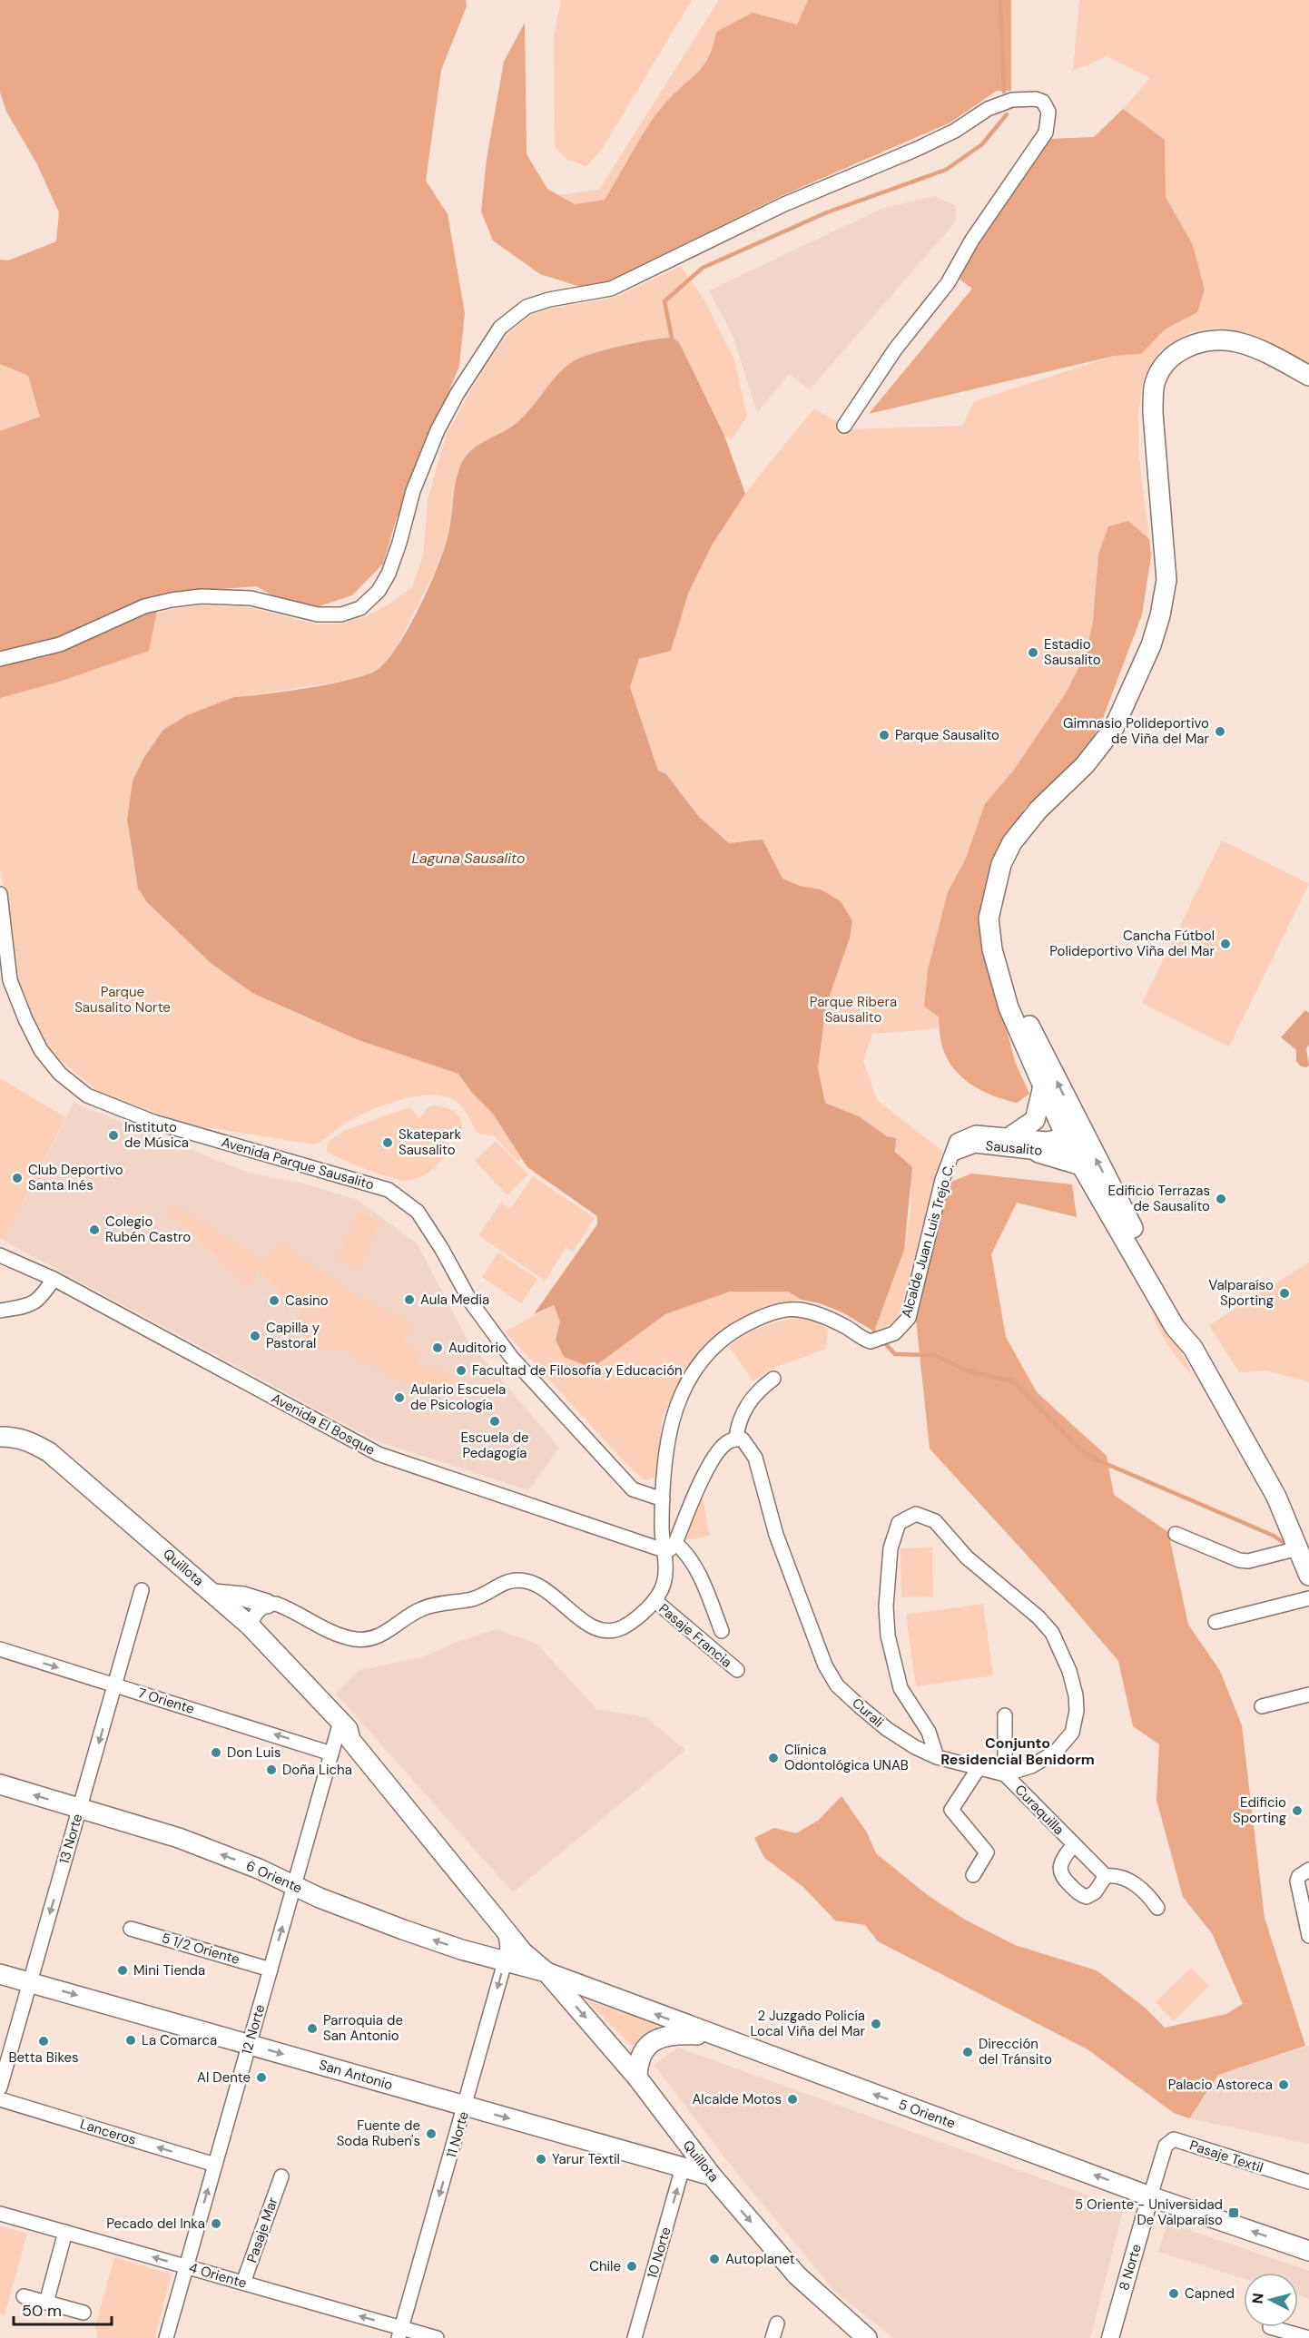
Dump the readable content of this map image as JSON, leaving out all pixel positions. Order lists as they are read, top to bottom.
{
  "streets": {
    "main road": [
      "Quillota",
      "6 Oriente",
      "San Antonio",
      "5 Oriente"
    ],
    "street": [
      "Sausalito",
      "Avenida Parque Sausalito",
      "Alcalde Juan Luis Trejo C.",
      "Avenida El Bosque",
      "Pasaje Francia",
      "7 Oriente",
      "Curali",
      "Curaquilla",
      "13 Norte",
      "5 1/2 Oriente",
      "12 Norte",
      "Lanceros",
      "11 Norte",
      "Pasaje Textil",
      "Pasaje Mar",
      "10 Norte",
      "8 Norte",
      "4 Oriente"
    ]
  },
  "crossings": [
    ["Sausalito", "Alcalde Juan Luis Trejo C."],
    ["Avenida Parque Sausalito", "Alcalde Juan Luis Trejo C."],
    ["Alcalde Juan Luis Trejo C.", "Avenida El Bosque"],
    ["Alcalde Juan Luis Trejo C.", "Pasaje Francia"],
    ["Quillota", "6 Oriente"],
    ["Quillota", "12 Norte"],
    ["Quillota", "San Antonio"],
    ["Quillota", "5 Oriente"],
    ["Quillota", "11 Norte"],
    ["7 Oriente", "13 Norte"],
    ["7 Oriente", "12 Norte"],
    ["Curali", "Curaquilla"],
    ["13 Norte", "6 Oriente"],
    ["13 Norte", "San Antonio"],
    ["6 Oriente", "12 Norte"],
    ["6 Oriente", "5 Oriente"],
    ["6 Oriente", "11 Norte"],
    ["5 1/2 Oriente", "12 Norte"],
    ["12 Norte", "San Antonio"],
    ["12 Norte", "Lanceros"],
    ["12 Norte", "4 Oriente"],
    ["San Antonio", "11 Norte"],
    ["San Antonio", "10 Norte"],
    ["5 Oriente", "Pasaje Textil"],
    ["5 Oriente", "8 Norte"],
    ["11 Norte", "4 Oriente"],
    ["Pasaje Textil", "8 Norte"],
    ["Pasaje Mar", "4 Oriente"]
  ],
  "one_way": [
    "13 Norte",
    "6 Oriente",
    "San Antonio",
    "5 Oriente",
    "Lanceros",
    "11 Norte",
    "10 Norte",
    "4 Oriente"
  ],
  "districts": ["Conjunto Residencial Benidorm"],
  "water": ["Laguna Sausalito"],
  "parks": ["Parque Sausalito Norte", "Parque Ribera Sausalito"],
  "places": {
    "other": [
      "Estadio Sausalito",
      "Gimnasio Polideportivo de Viña del Mar",
      "Parque Sausalito",
      "Cancha Fútbol Polideportivo Viña del Mar",
      "Instituto de Música",
      "Skatepark Sausalito",
      "Club Deportivo Santa Inés",
      "Edificio Terrazas de Sausalito",
      "Colegio Rubén Castro",
      "Valparaíso Sporting",
      "Aula Media",
      "Casino",
      "Capilla y Pastoral",
      "Auditorio",
      "Facultad de Filosofía y Educación",
      "Aulario Escuela de Psicología",
      "Escuela de Pedagogía",
      "Don Luis",
      "Clínica Odontológica UNAB",
      "Doña Licha",
      "Edificio Sporting",
      "Mini Tienda",
      "2 Juzgado Policía Local Viña del Mar",
      "Parroquia de San Antonio",
      "La Comarca",
      "Betta Bikes",
      "Dirección del Tránsito",
      "Al Dente",
      "Palacio Astoreca",
      "Alcalde Motos",
      "Fuente de Soda Ruben's",
      "Yarur Textil",
      "Pecado del Inka",
      "Autoplanet",
      "Chile",
      "Capned"
    ],
    "transit": ["5 Oriente - Universidad De Valparaíso"]
  },
  "scale_bar": "50 m",
  "north": "left"
}
